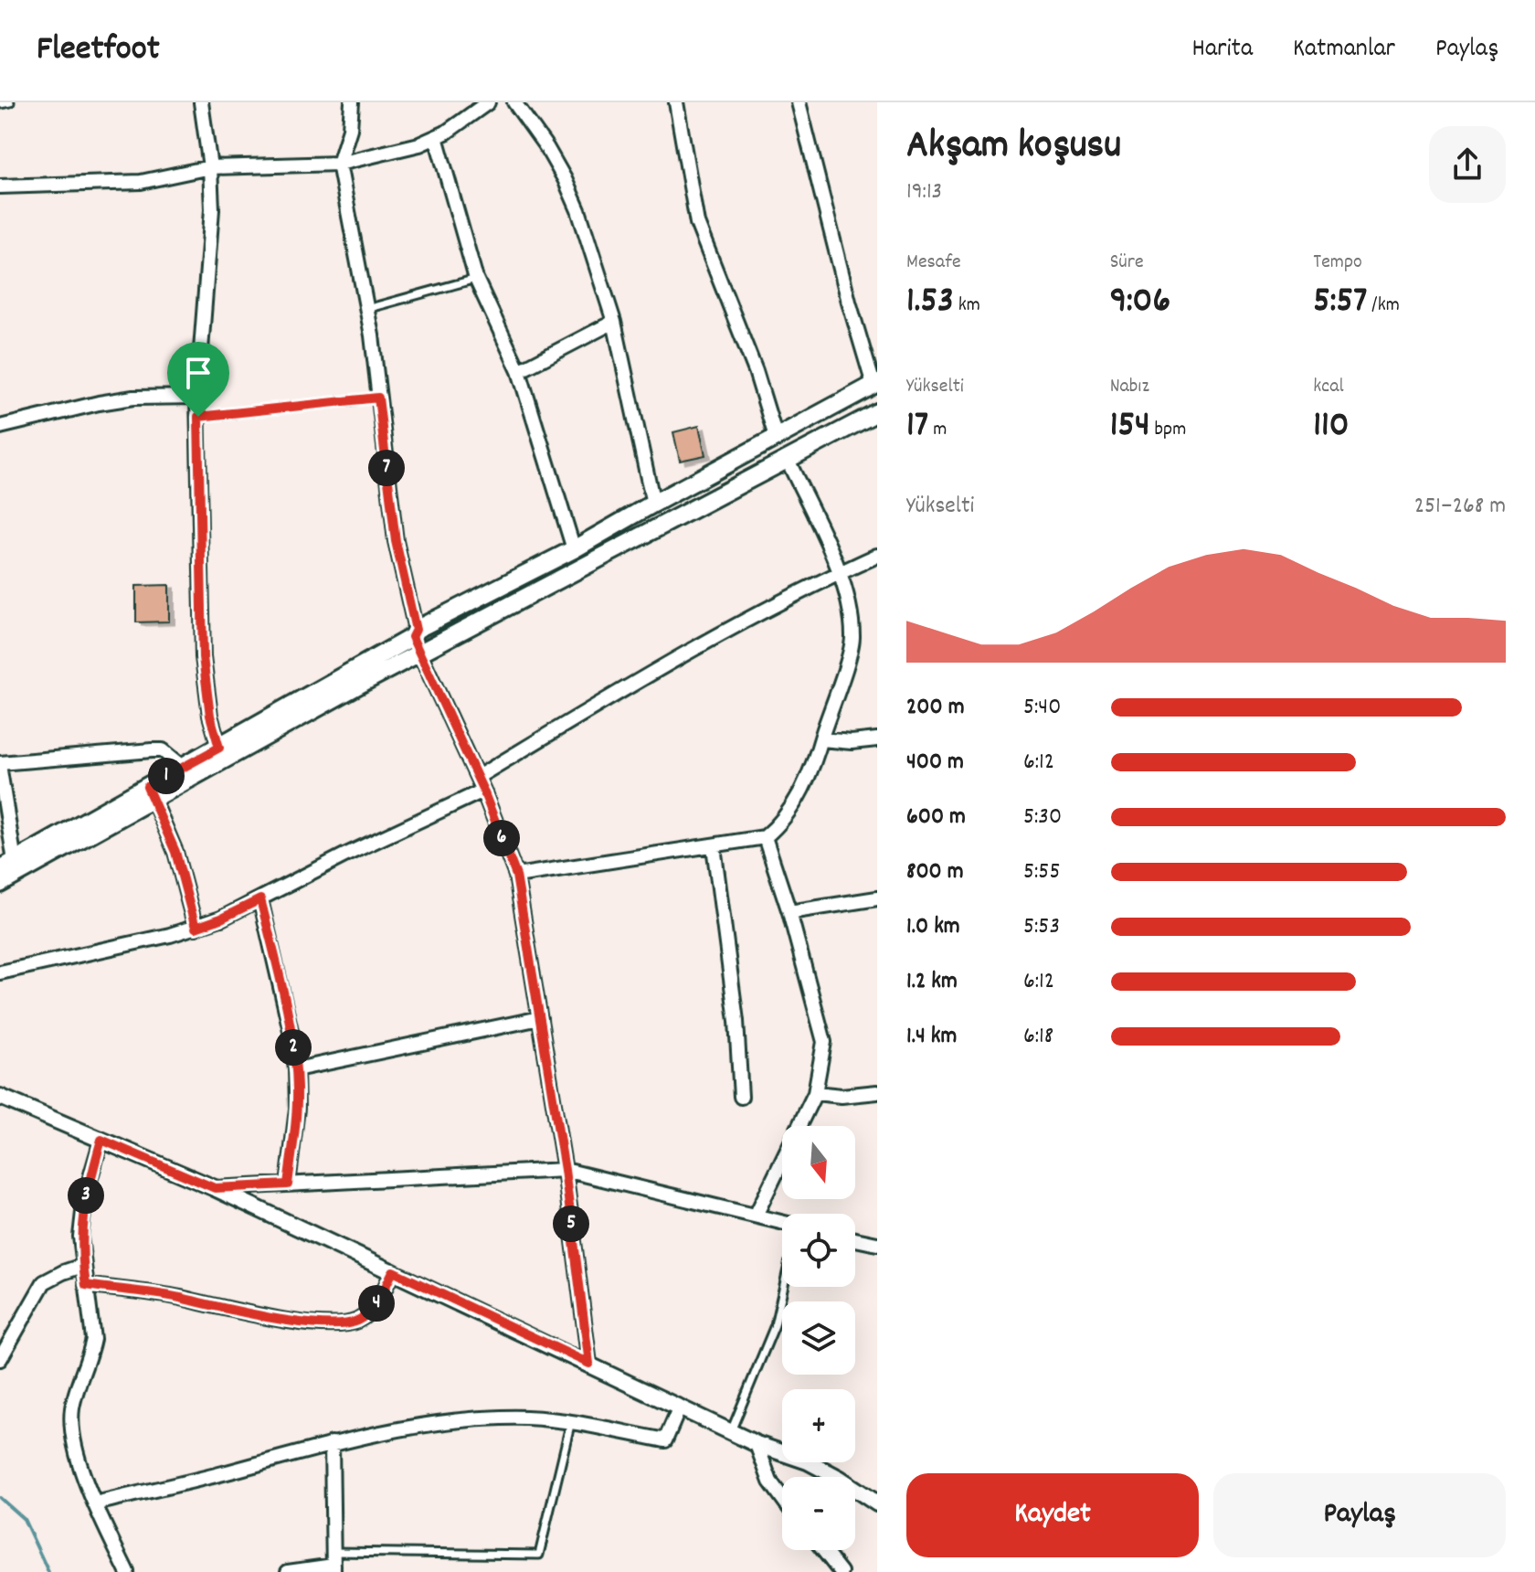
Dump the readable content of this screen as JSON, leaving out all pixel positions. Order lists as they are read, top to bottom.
{
  "north": "bottom",
  "page": {
    "header": "Fleetfoot",
    "nav": ["Harita", "Katmanlar", "Paylaş"],
    "heading": ["Akşam koşusu", "19:13"],
    "stats": [
      ["Mesafe", "1.53 km"],
      ["Süre", "9:06"],
      ["Tempo", "5:57 /km"],
      ["Yükselti", "17 m"],
      ["Nabız", "154 bpm"],
      ["kcal", "110"]
    ],
    "pins": [
      "7",
      "1",
      "6",
      "2",
      "3",
      "5",
      "4"
    ],
    "chart": ["Yükselti", "251–268 m"],
    "list": [
      {
        "name": "200 m",
        "note": "5:40"
      },
      {
        "name": "400 m",
        "note": "6:12"
      },
      {
        "name": "600 m",
        "note": "5:30"
      },
      {
        "name": "800 m",
        "note": "5:55"
      },
      {
        "name": "1.0 km",
        "note": "5:53"
      },
      {
        "name": "1.2 km",
        "note": "6:12"
      },
      {
        "name": "1.4 km",
        "note": "6:18"
      }
    ],
    "map_buttons": ["+", "−"],
    "buttons": ["Kaydet", "Paylaş"]
  }
}
